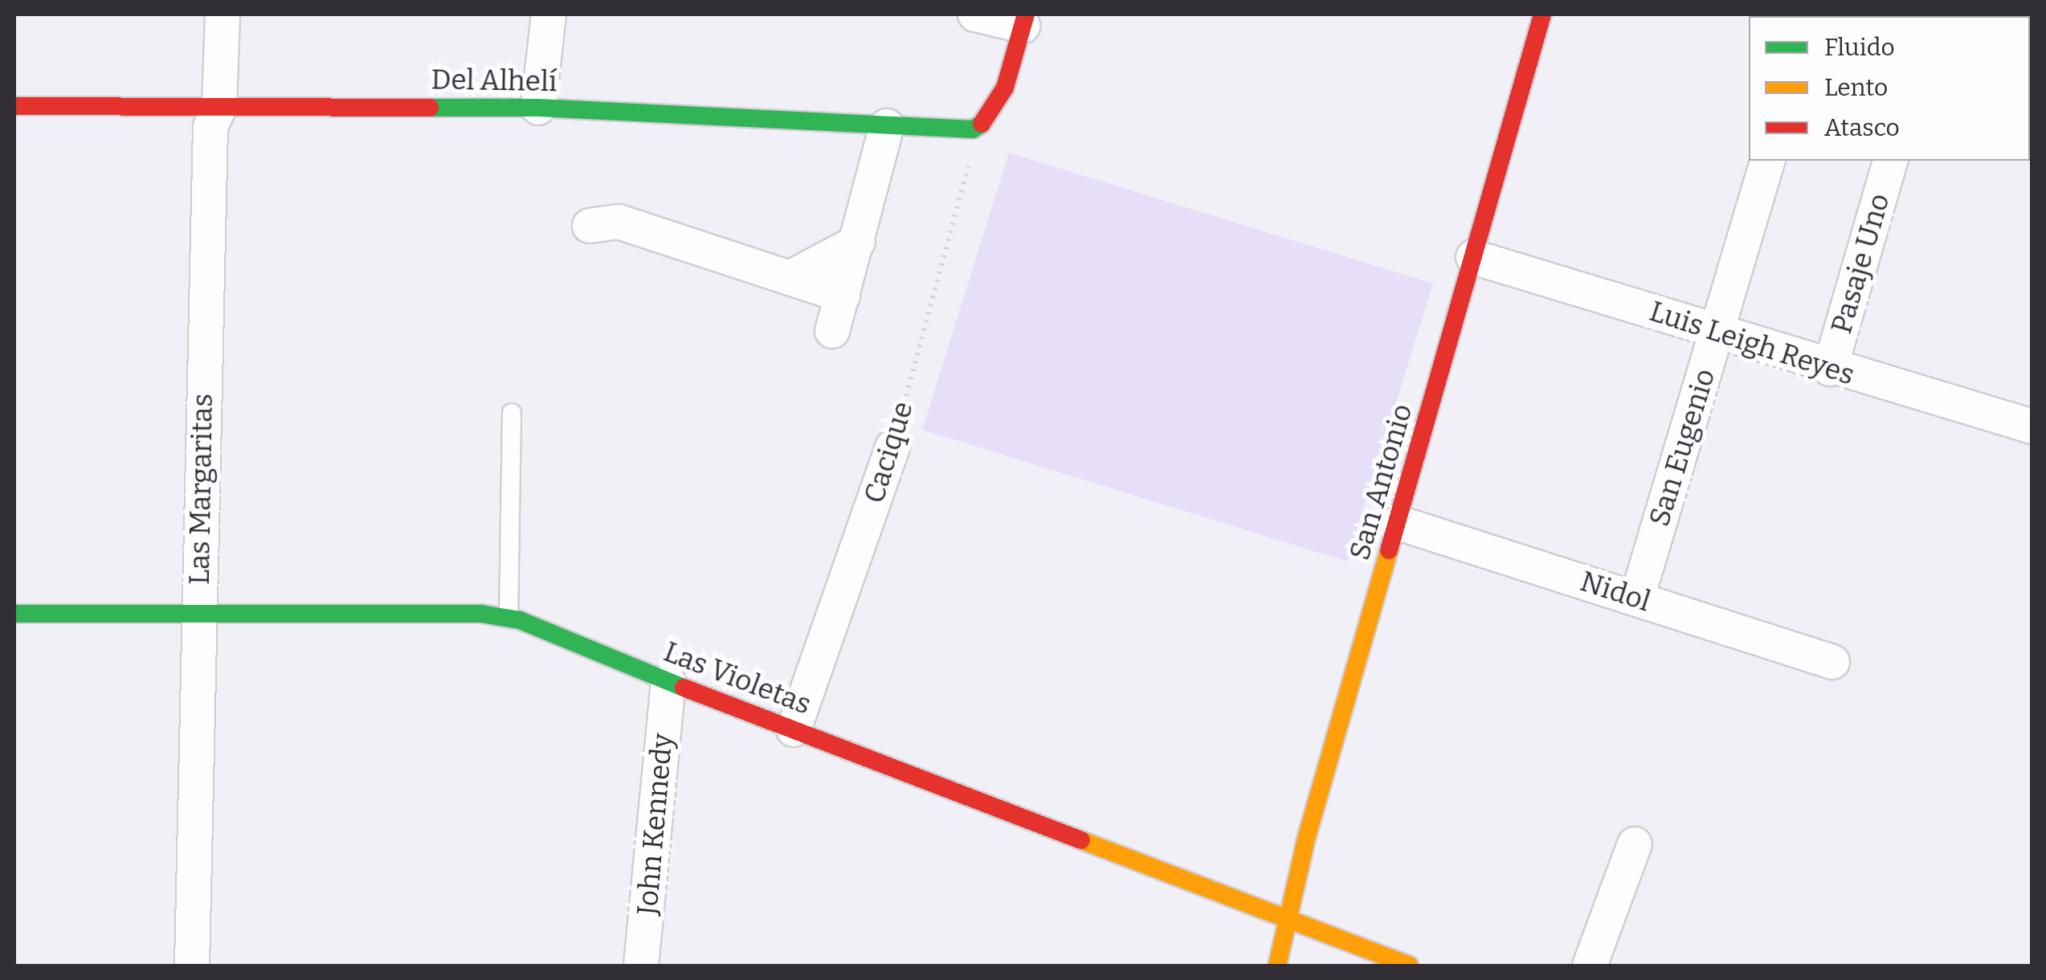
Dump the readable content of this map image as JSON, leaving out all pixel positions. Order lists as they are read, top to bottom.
{
  "streets": {
    "street": [
      "Del Alhelí",
      "Pasaje Uno",
      "Luis Leigh Reyes",
      "San Eugenio",
      "Cacique",
      "San Antonio",
      "Las Margaritas",
      "Nidol",
      "Las Violetas",
      "John Kennedy"
    ]
  },
  "crossings": [
    ["Del Alhelí", "Las Margaritas"],
    ["Pasaje Uno", "Luis Leigh Reyes"],
    ["Luis Leigh Reyes", "San Eugenio"],
    ["Luis Leigh Reyes", "San Antonio"],
    ["San Eugenio", "Nidol"],
    ["Cacique", "Las Violetas"],
    ["San Antonio", "Nidol"],
    ["San Antonio", "Las Violetas"],
    ["Las Margaritas", "Las Violetas"],
    ["Las Violetas", "John Kennedy"]
  ],
  "legend": ["Fluido", "Lento", "Atasco"]
}
